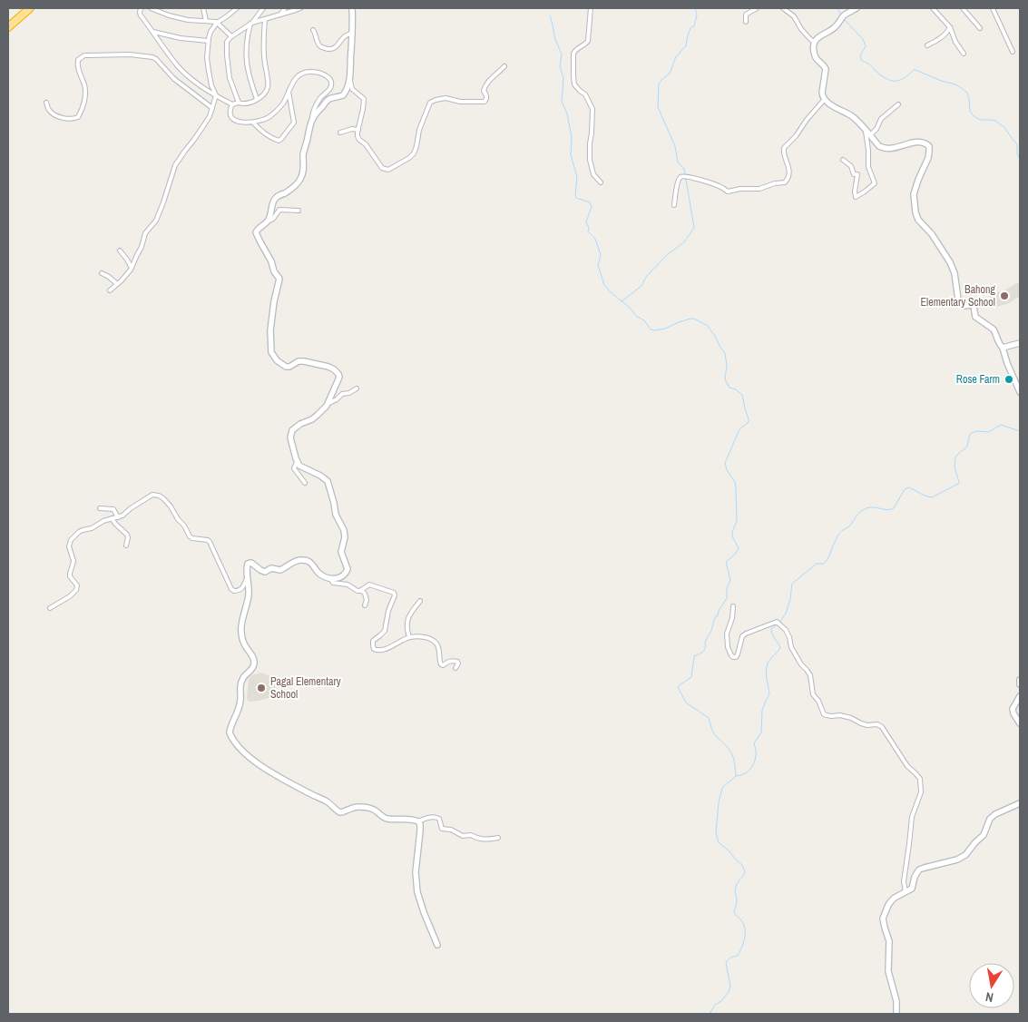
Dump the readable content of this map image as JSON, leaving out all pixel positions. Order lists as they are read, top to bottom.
{
  "places": ["Bahong Elementary School", "Rose Farm", "Pagal Elementary School"],
  "north": "bottom"
}
